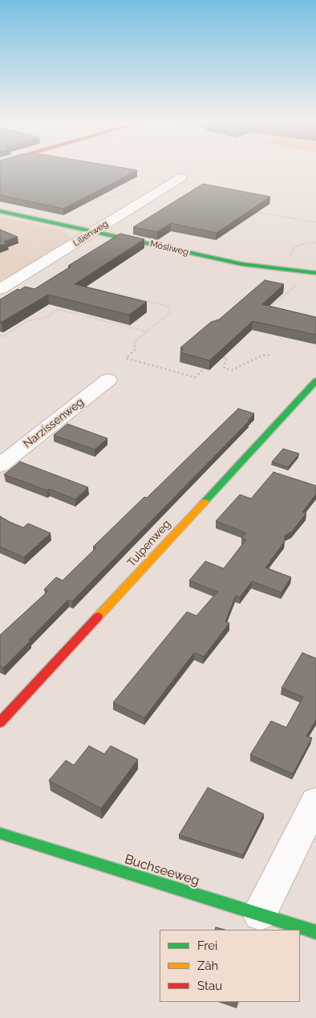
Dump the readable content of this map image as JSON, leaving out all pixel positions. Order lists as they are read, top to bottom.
{
  "streets": {
    "street": [
      "Lilienweg",
      "Mösliweg",
      "Narzissenweg",
      "Tulpenweg",
      "Buchseeweg"
    ]
  },
  "crossings": [
    ["Lilienweg", "Mösliweg"]
  ],
  "legend": ["Frei", "Zäh", "Stau"]
}
